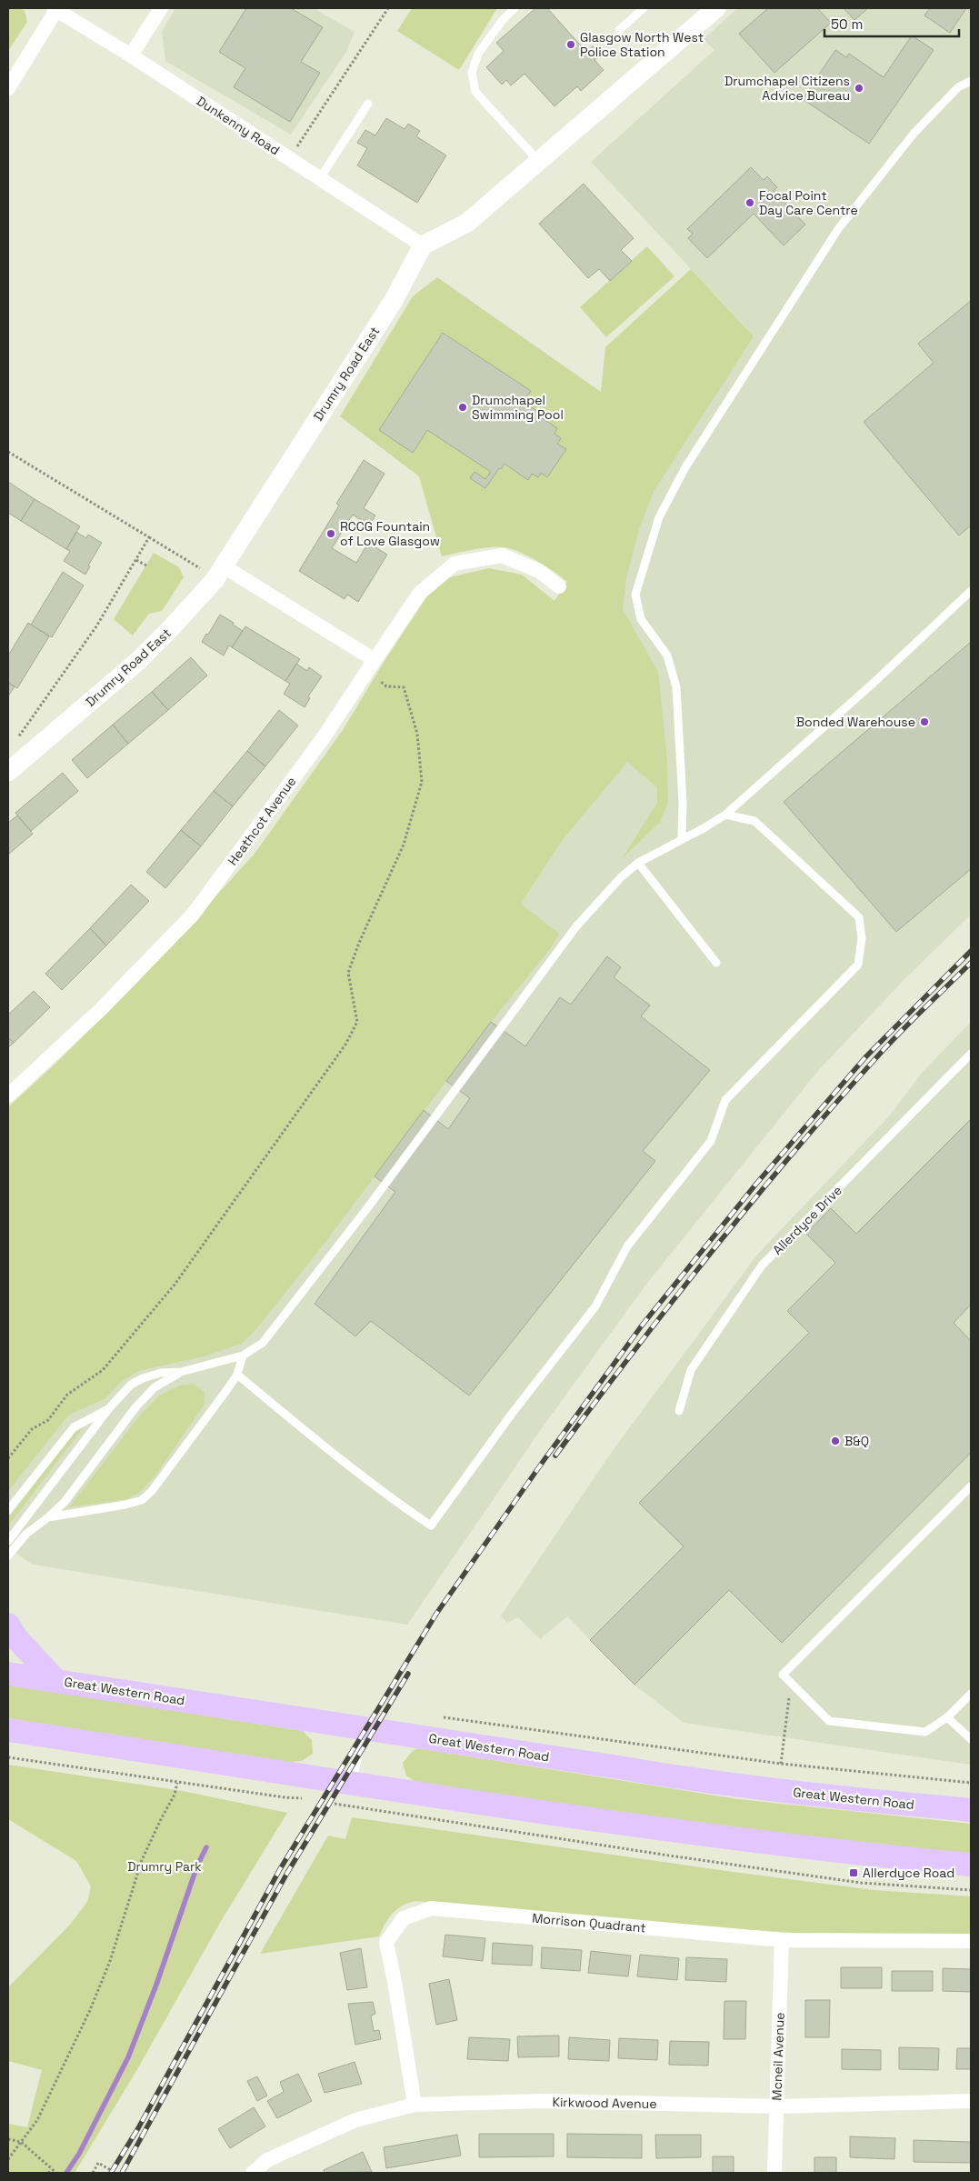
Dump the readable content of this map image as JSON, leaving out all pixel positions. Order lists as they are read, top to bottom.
{
  "streets": {
    "main road": ["Great Western Road"],
    "street": [
      "Dunkenny Road",
      "Drumry Road East",
      "Heathcot Avenue",
      "Morrison Quadrant",
      "Mcneil Avenue",
      "Kirkwood Avenue"
    ],
    "lane": ["Allerdyce Drive"]
  },
  "crossings": [
    ["Dunkenny Road", "Drumry Road East"],
    ["Morrison Quadrant", "Mcneil Avenue"],
    ["Morrison Quadrant", "Kirkwood Avenue"],
    ["Mcneil Avenue", "Kirkwood Avenue"]
  ],
  "parks": ["Drumry Park"],
  "places": {
    "other": [
      "Glasgow North West Police Station",
      "Drumchapel Citizens Advice Bureau",
      "Focal Point Day Care Centre",
      "Drumchapel Swimming Pool",
      "RCCG Fountain of Love Glasgow",
      "Bonded Warehouse",
      "B&Q"
    ],
    "transit": ["Allerdyce Road"]
  },
  "scale_bar": "50 m"
}
